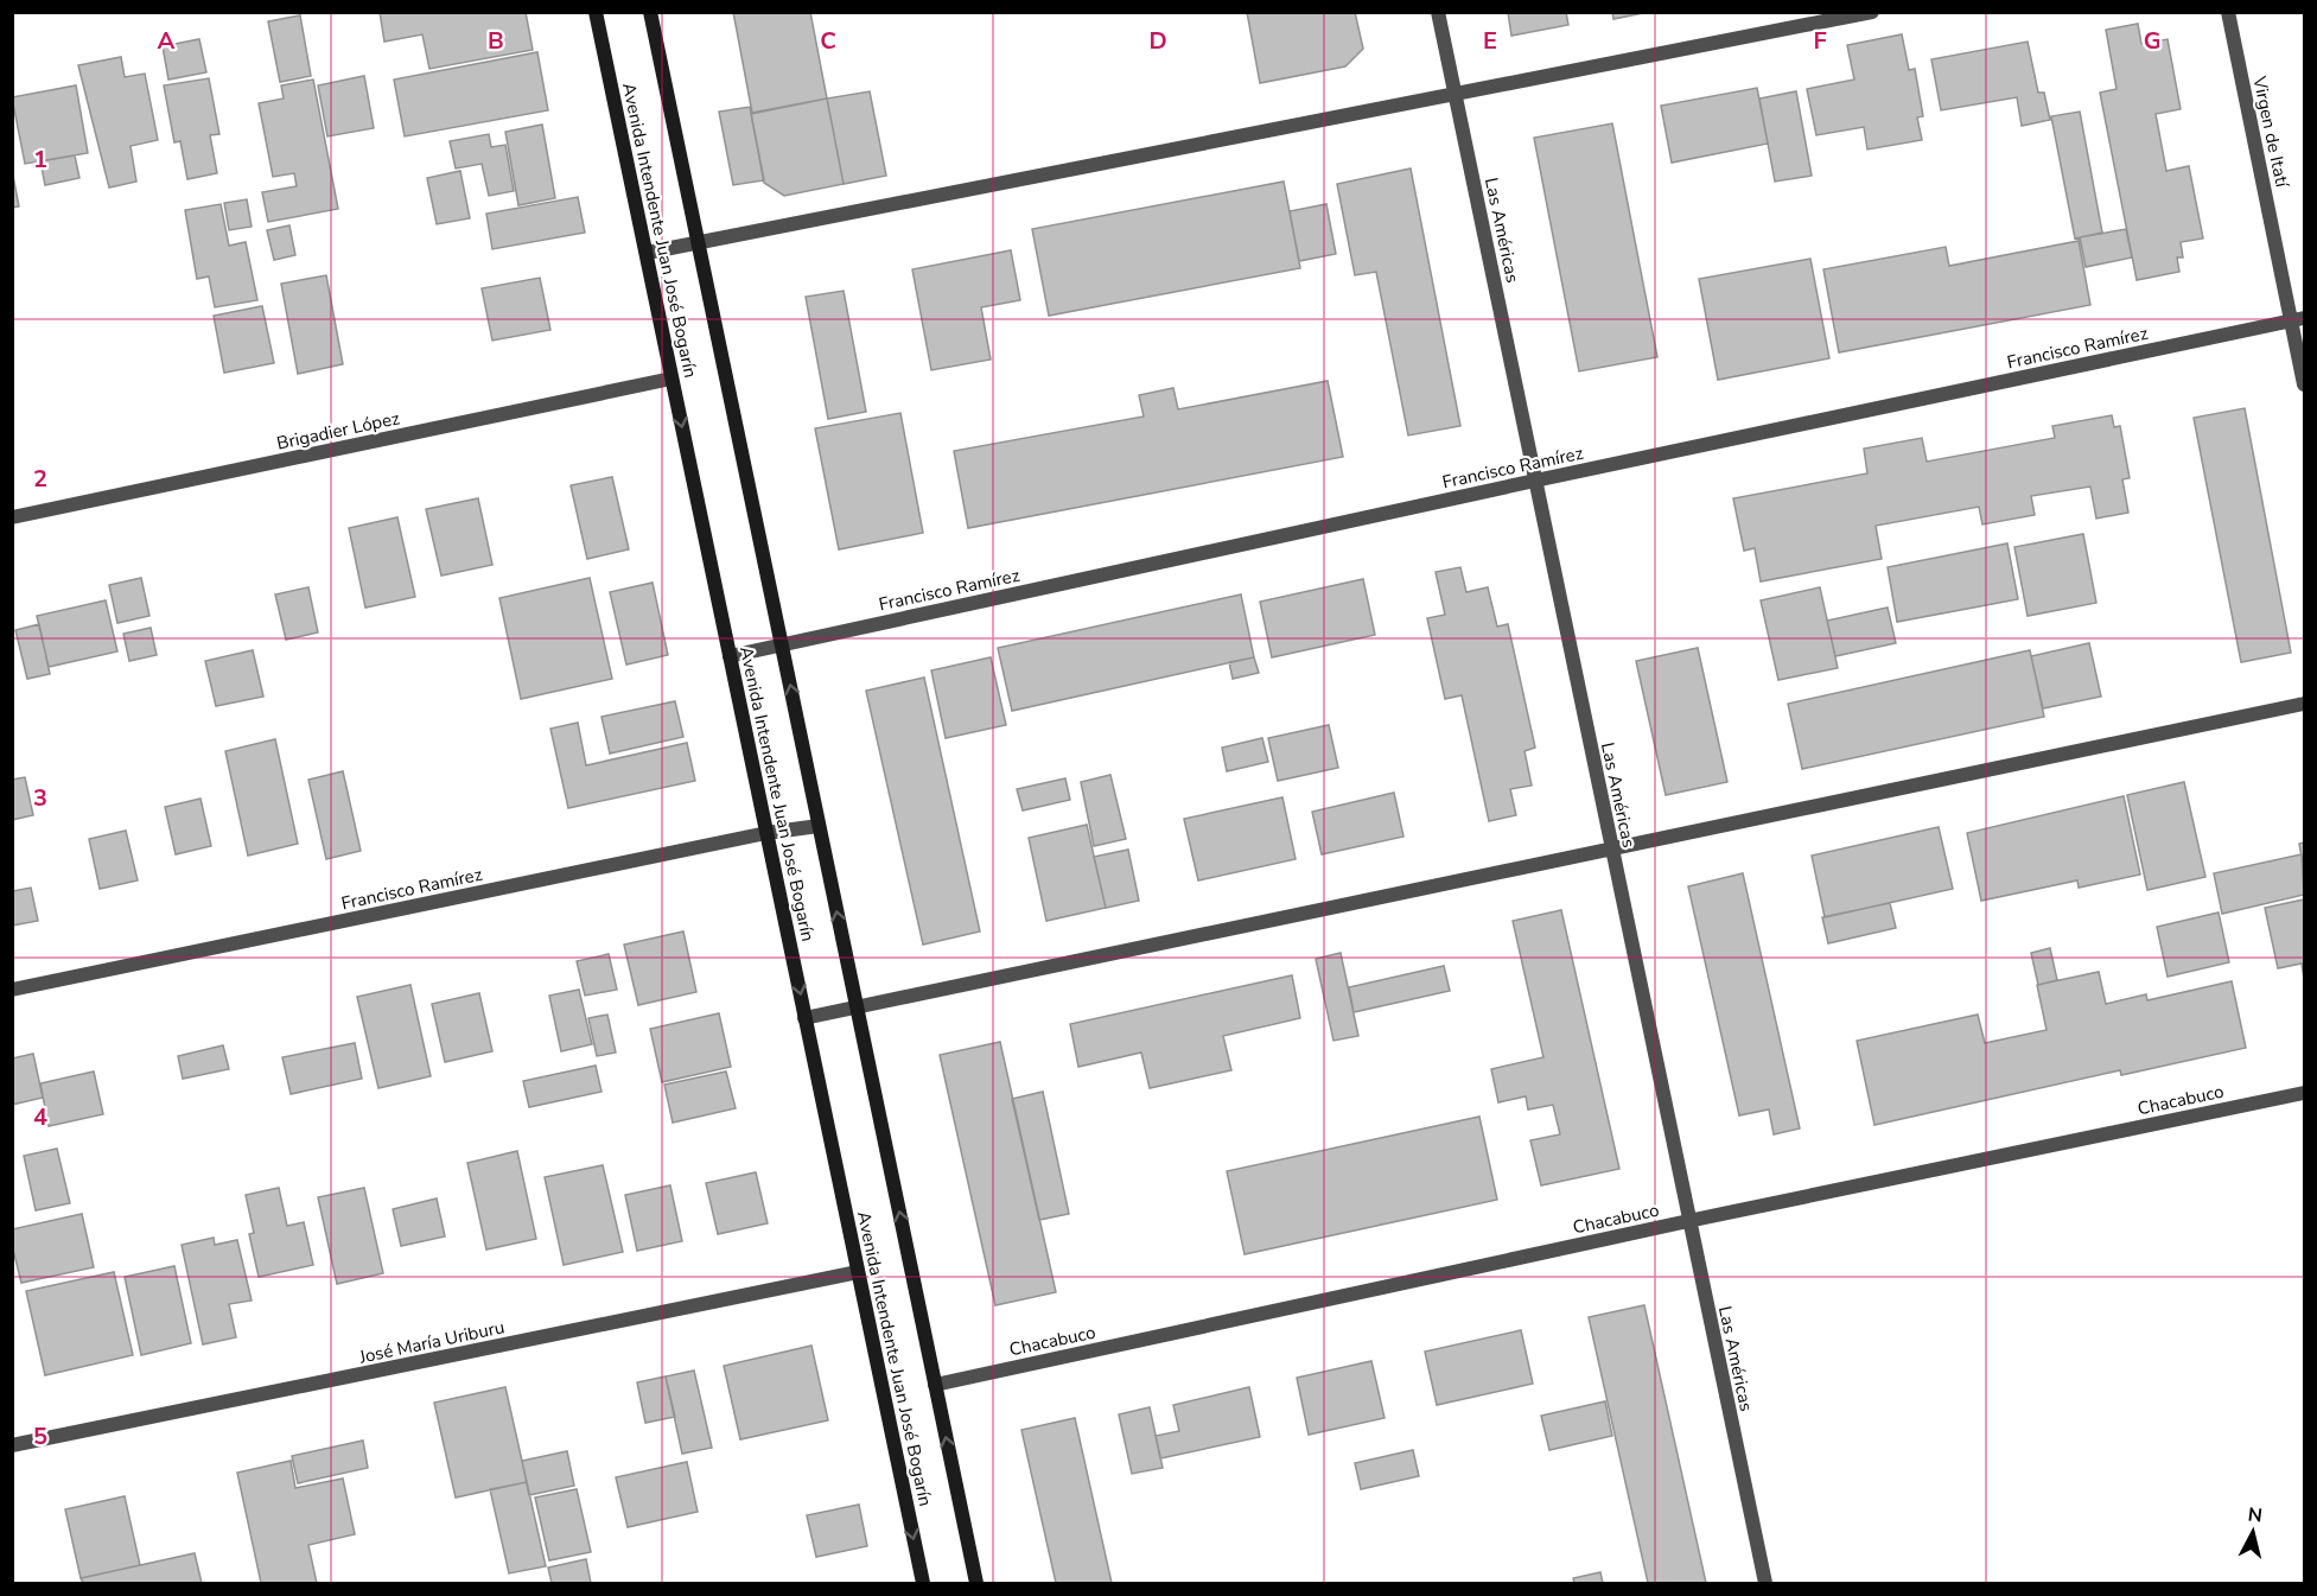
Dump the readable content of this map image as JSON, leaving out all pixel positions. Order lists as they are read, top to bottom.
{
  "streets": {
    "street": [
      "Virgen de Itatí",
      "Avenida Intendente Juan José Bogarín",
      "Las Américas",
      "Francisco Ramírez",
      "Brigadier López",
      "Chacabuco",
      "José María Uriburu"
    ]
  },
  "crossings": [
    ["Virgen de Itatí", "Francisco Ramírez"],
    ["Avenida Intendente Juan José Bogarín", "Francisco Ramírez"],
    ["Avenida Intendente Juan José Bogarín", "Brigadier López"],
    ["Avenida Intendente Juan José Bogarín", "Chacabuco"],
    ["Avenida Intendente Juan José Bogarín", "José María Uriburu"],
    ["Las Américas", "Francisco Ramírez"],
    ["Las Américas", "Chacabuco"]
  ],
  "north": "top",
  "grid": {
    "columns": [
      "A",
      "B",
      "C",
      "D",
      "E",
      "F",
      "G"
    ],
    "rows": [
      "1",
      "2",
      "3",
      "4",
      "5"
    ]
  }
}
